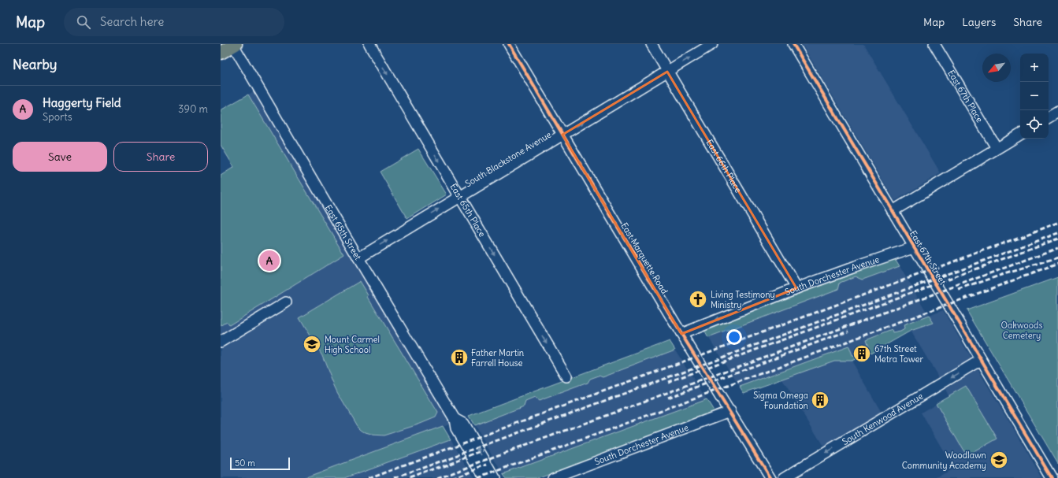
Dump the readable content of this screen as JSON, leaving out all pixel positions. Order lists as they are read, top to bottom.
{
  "streets": {
    "street": [
      "East 67th Place",
      "South Blackstone Avenue",
      "East 66th Place",
      "East 65th Place",
      "East 65th Street",
      "East 67th Street",
      "East Marquette Road",
      "South Dorchester Avenue",
      "South Kenwood Avenue"
    ]
  },
  "crossings": [
    ["South Blackstone Avenue", "East 66th Place"],
    ["South Blackstone Avenue", "East 65th Place"],
    ["South Blackstone Avenue", "East 65th Street"],
    ["South Blackstone Avenue", "East Marquette Road"],
    ["East 66th Place", "South Dorchester Avenue"],
    ["East 67th Street", "South Dorchester Avenue"],
    ["East 67th Street", "South Kenwood Avenue"],
    ["East Marquette Road", "South Dorchester Avenue"]
  ],
  "one_way": ["South Blackstone Avenue", "East 65th Place", "South Kenwood Avenue"],
  "parks": ["Oakwoods Cemetery"],
  "places": {
    "church": ["Living Testimony Ministry"],
    "school or university": ["Mount Carmel High School", "Woodlawn Community Academy"],
    "building": ["67th Street Metra Tower", "Father Martin Farrell House", "Sigma Omega Foundation"]
  },
  "scale_bar": "50 m",
  "north": "bottom left",
  "page": {
    "header": "Map",
    "search": "Search here",
    "nav": ["Map", "Layers", "Share"],
    "heading": "Nearby",
    "map_buttons": ["+", "−"],
    "list": [
      {
        "mark": "A",
        "name": "Haggerty Field",
        "note": "Sports",
        "value": "390 m"
      }
    ],
    "buttons": ["Save", "Share"],
    "pins": "A",
    "scale": "50 m"
  }
}
